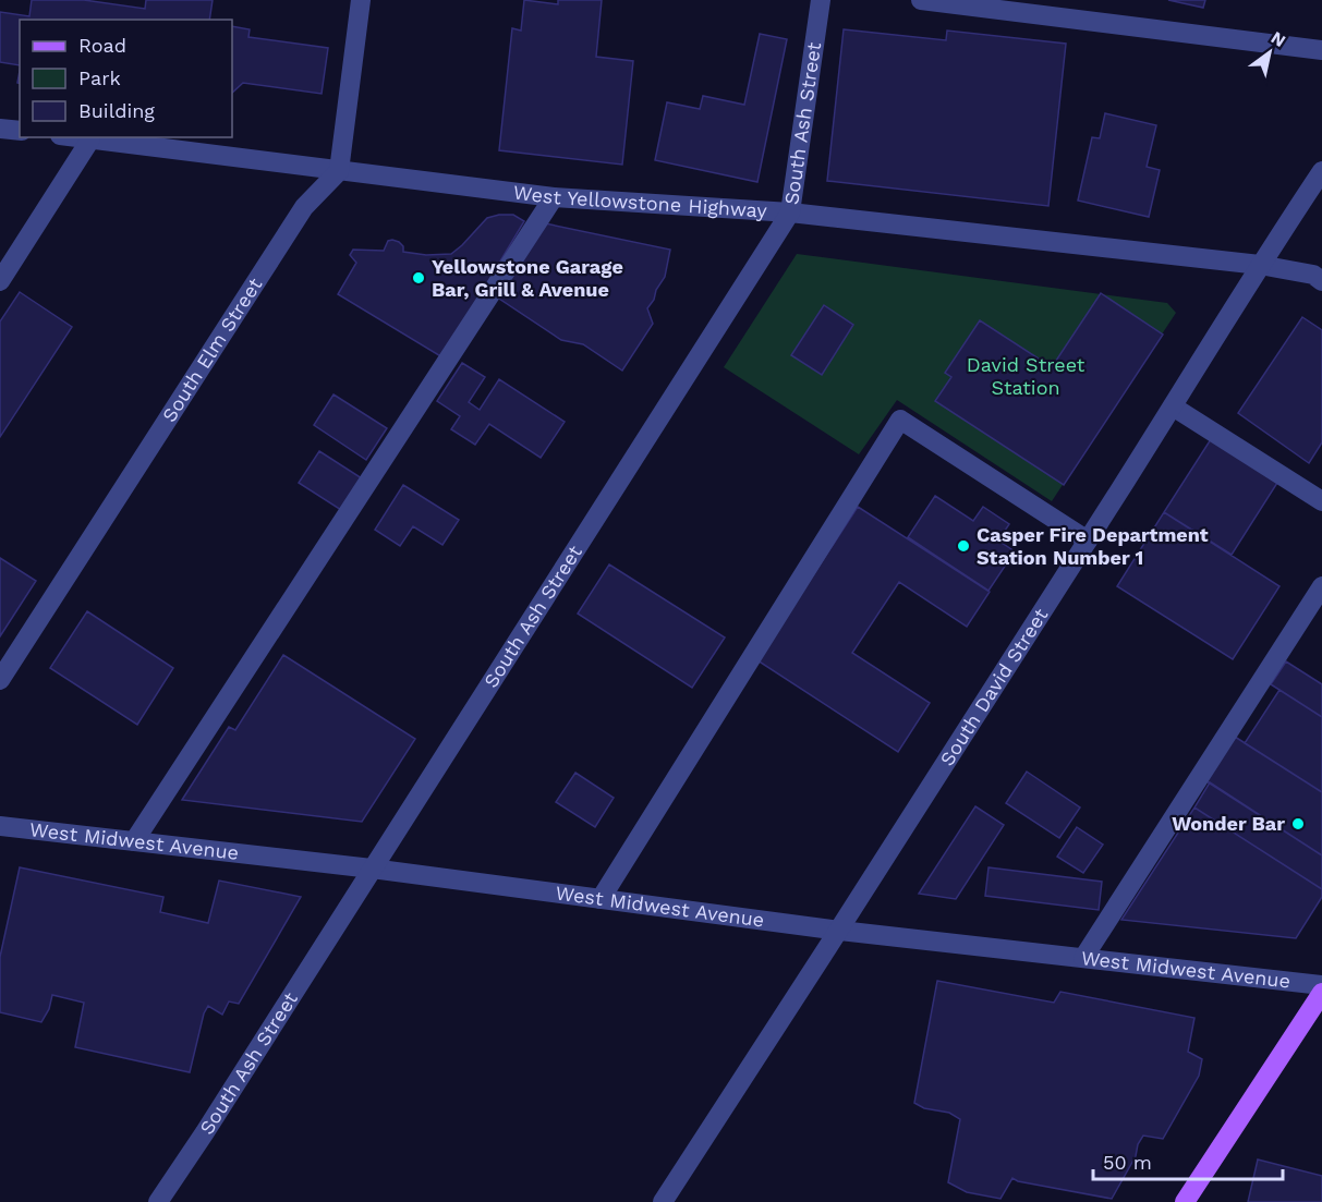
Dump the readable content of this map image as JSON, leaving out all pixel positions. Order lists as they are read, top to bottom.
{
  "streets": {
    "street": [
      "South Ash Street",
      "West Yellowstone Highway",
      "South Elm Street",
      "South David Street",
      "West Midwest Avenue"
    ]
  },
  "crossings": [
    ["South Ash Street", "West Yellowstone Highway"],
    ["South Ash Street", "West Midwest Avenue"],
    ["West Yellowstone Highway", "South Elm Street"],
    ["West Yellowstone Highway", "South David Street"],
    ["South David Street", "West Midwest Avenue"]
  ],
  "parks": ["David Street Station"],
  "places": ["Yellowstone Garage Bar, Grill & Avenue", "Casper Fire Department Station Number 1", "Wonder Bar"],
  "legend": ["Road", "Park", "Building"],
  "scale_bar": "50 m",
  "north": "top right"
}
